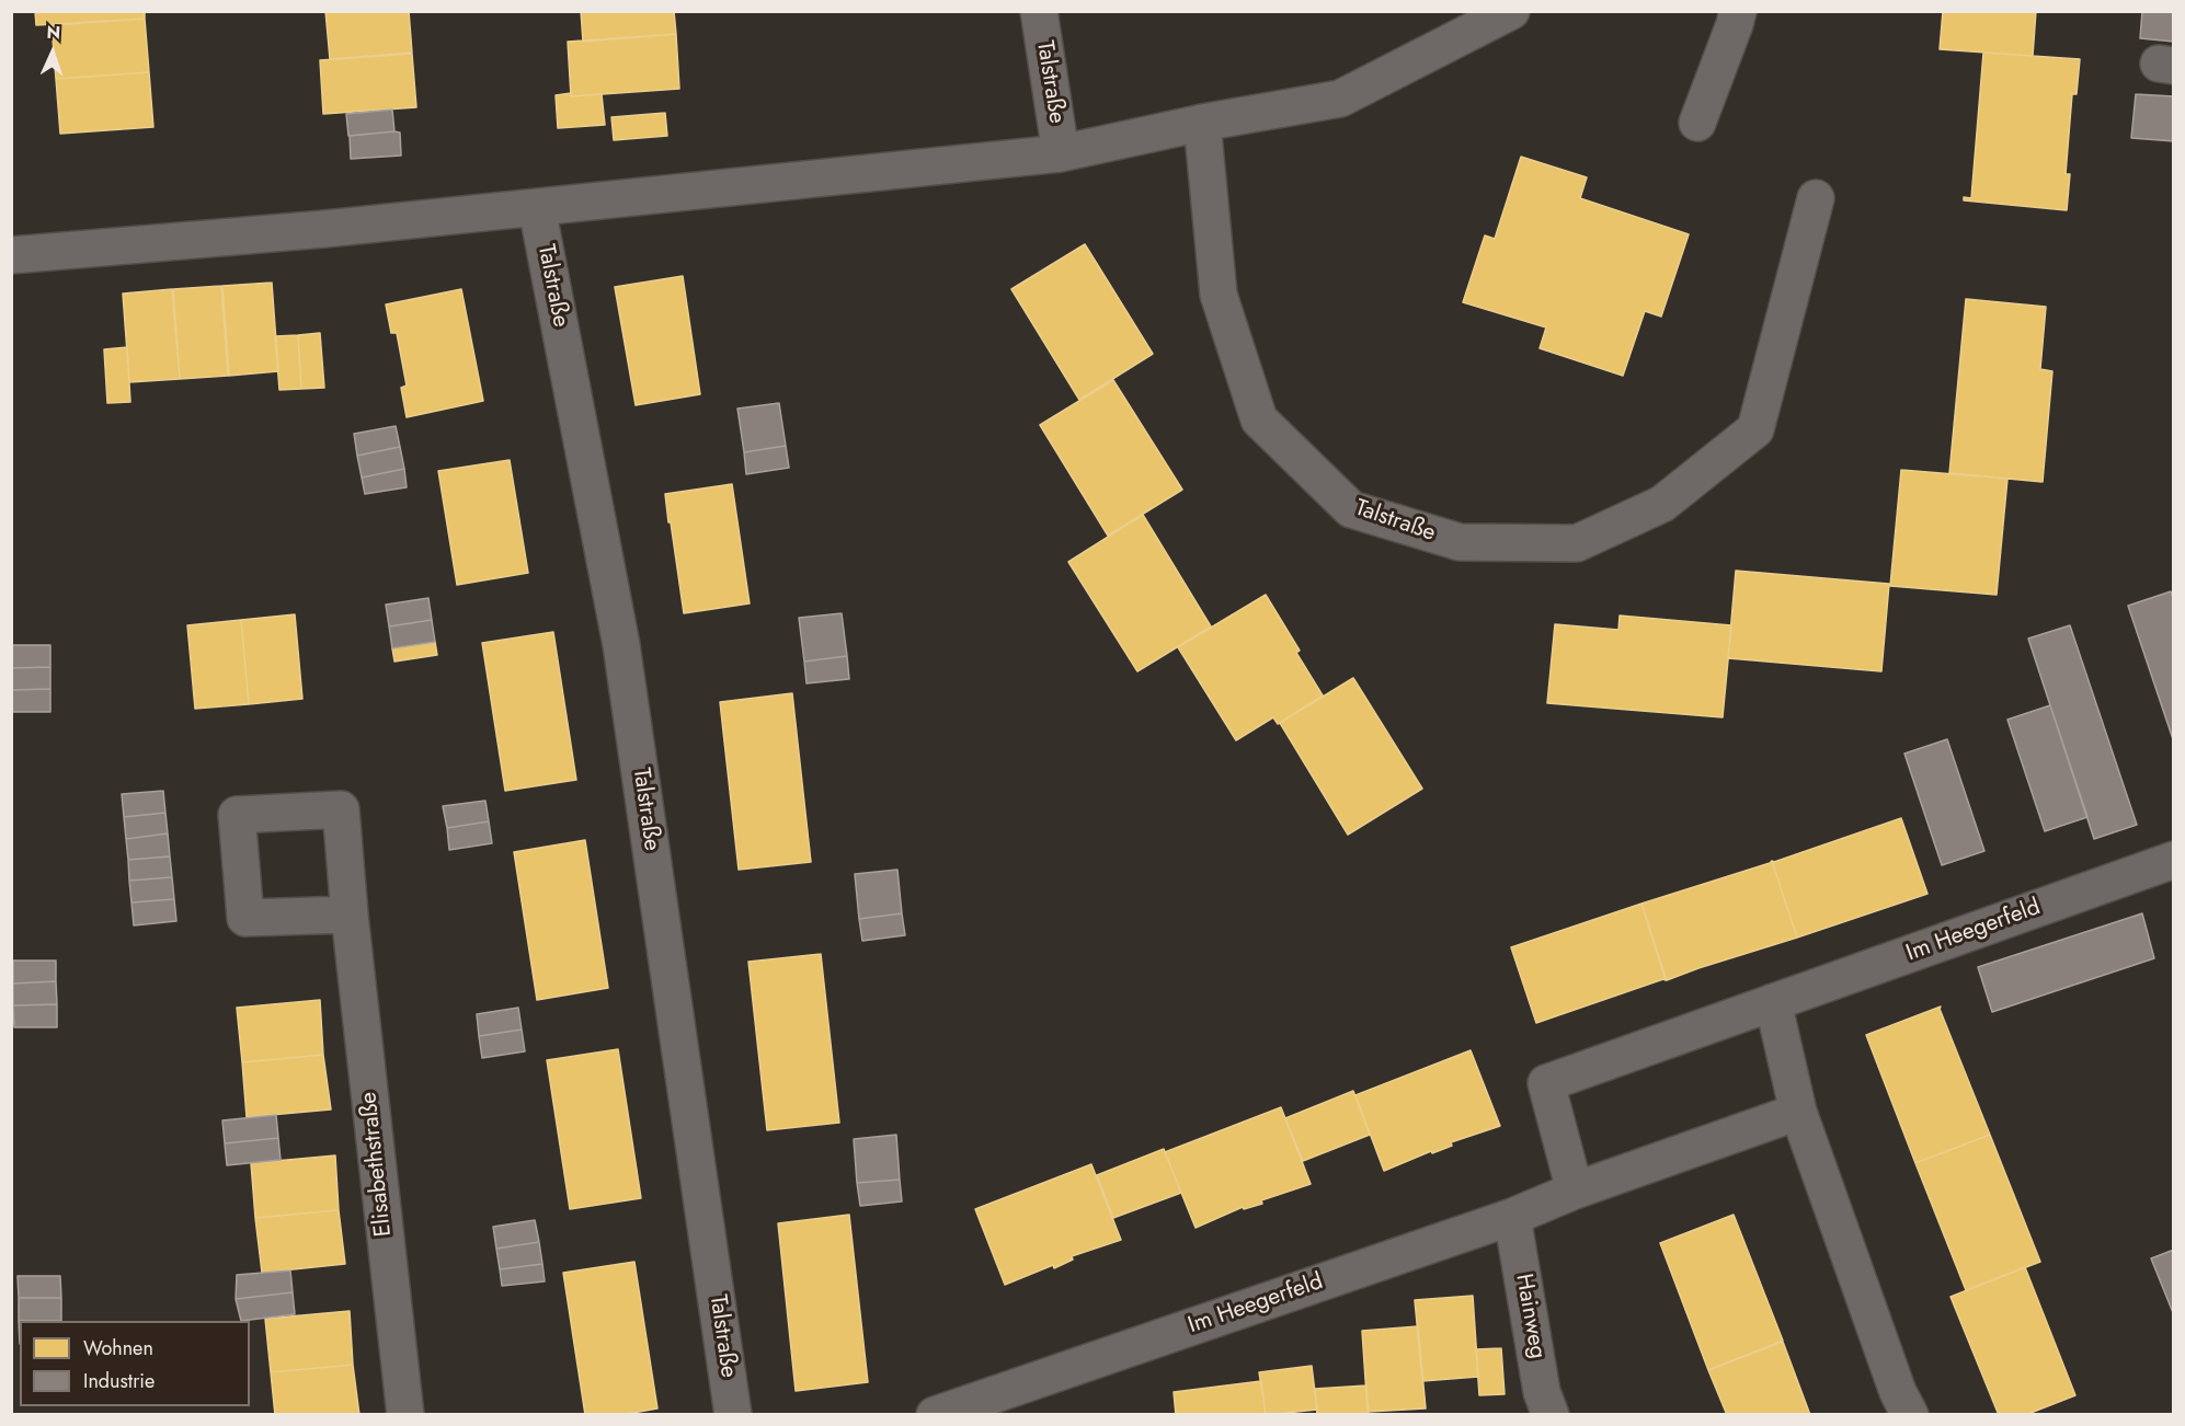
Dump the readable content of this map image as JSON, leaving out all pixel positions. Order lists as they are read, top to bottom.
{
  "streets": {
    "street": [
      "Talstraße",
      "Im Heegerfeld",
      "Elisabethstraße",
      "Hainweg"
    ]
  },
  "crossings": [
    ["Im Heegerfeld", "Hainweg"]
  ],
  "legend": ["Wohnen", "Industrie"],
  "north": "top"
}
